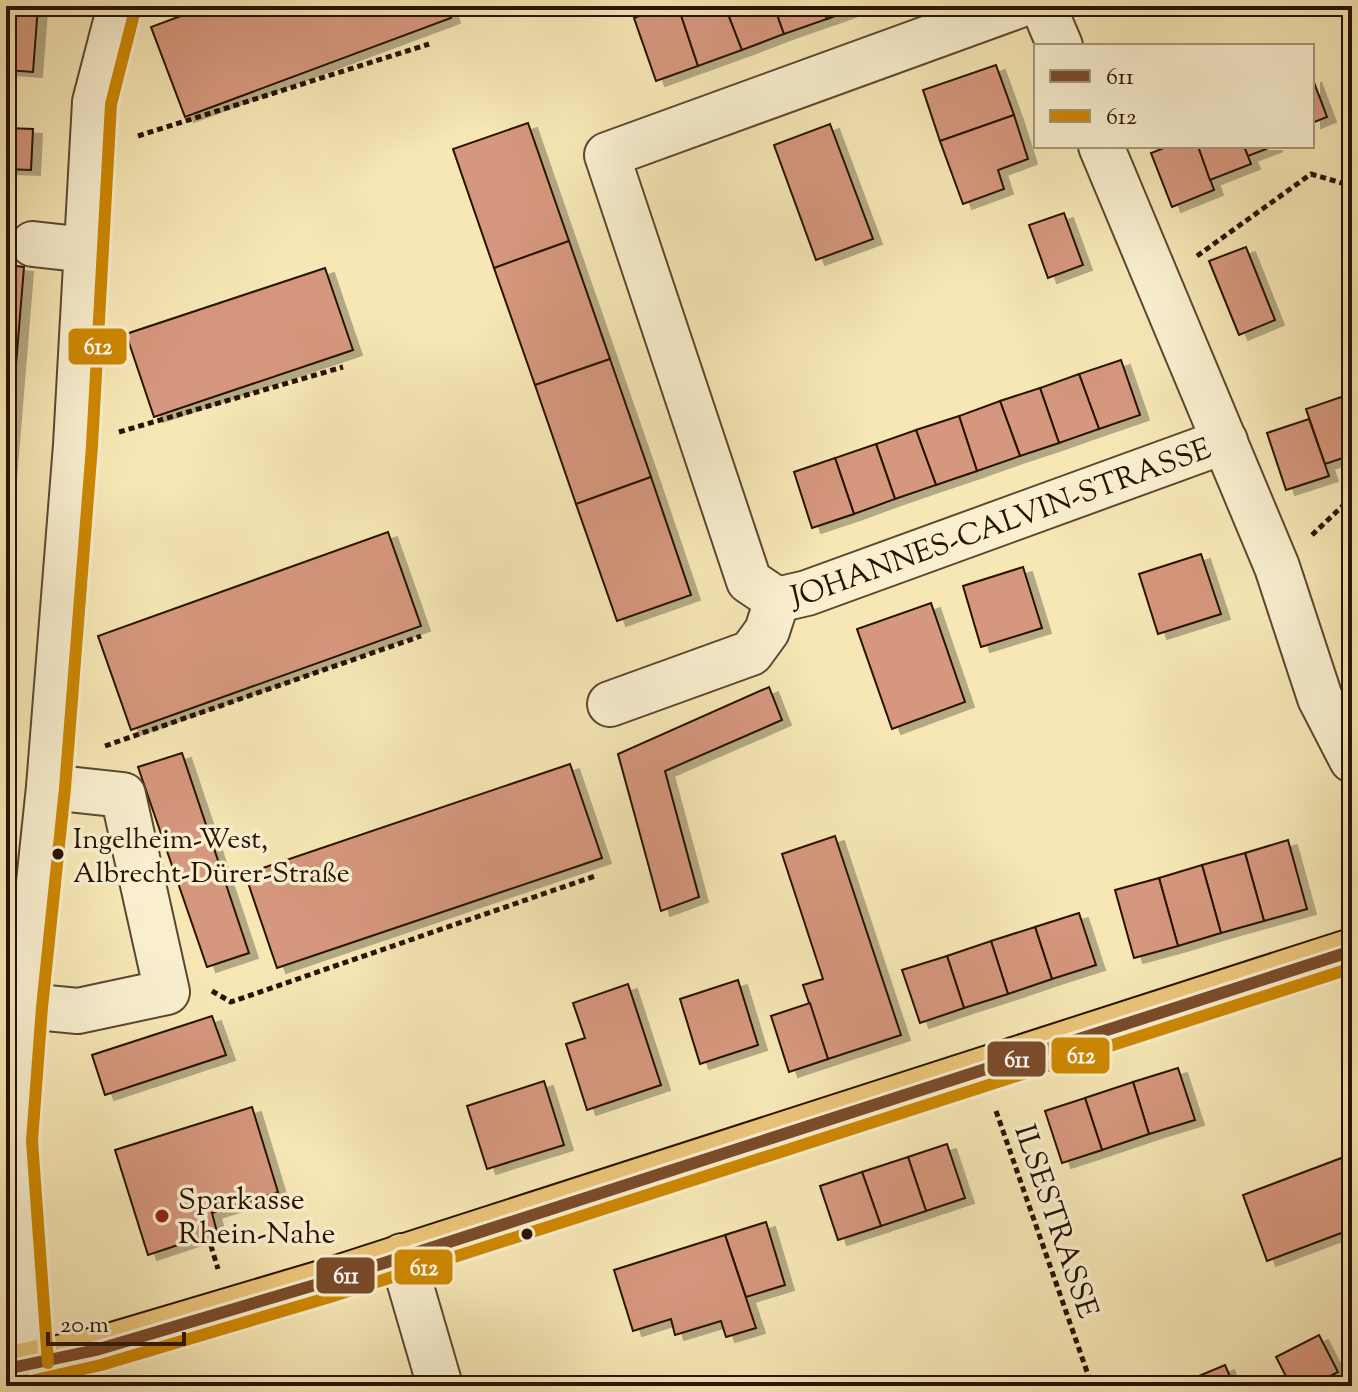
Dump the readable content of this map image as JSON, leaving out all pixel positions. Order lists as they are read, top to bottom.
{
  "streets": {
    "street": ["JOHANNES-CALVIN-STRASSE"],
    "path": ["ILSESTRASSE"]
  },
  "places": ["Ingelheim-West, Albrecht-Dürer-Straße", "Sparkasse Rhein-Nahe"],
  "lines": ["transit line 612", "transit line 611"],
  "legend": ["611", "612"],
  "scale_bar": "20 m"
}
